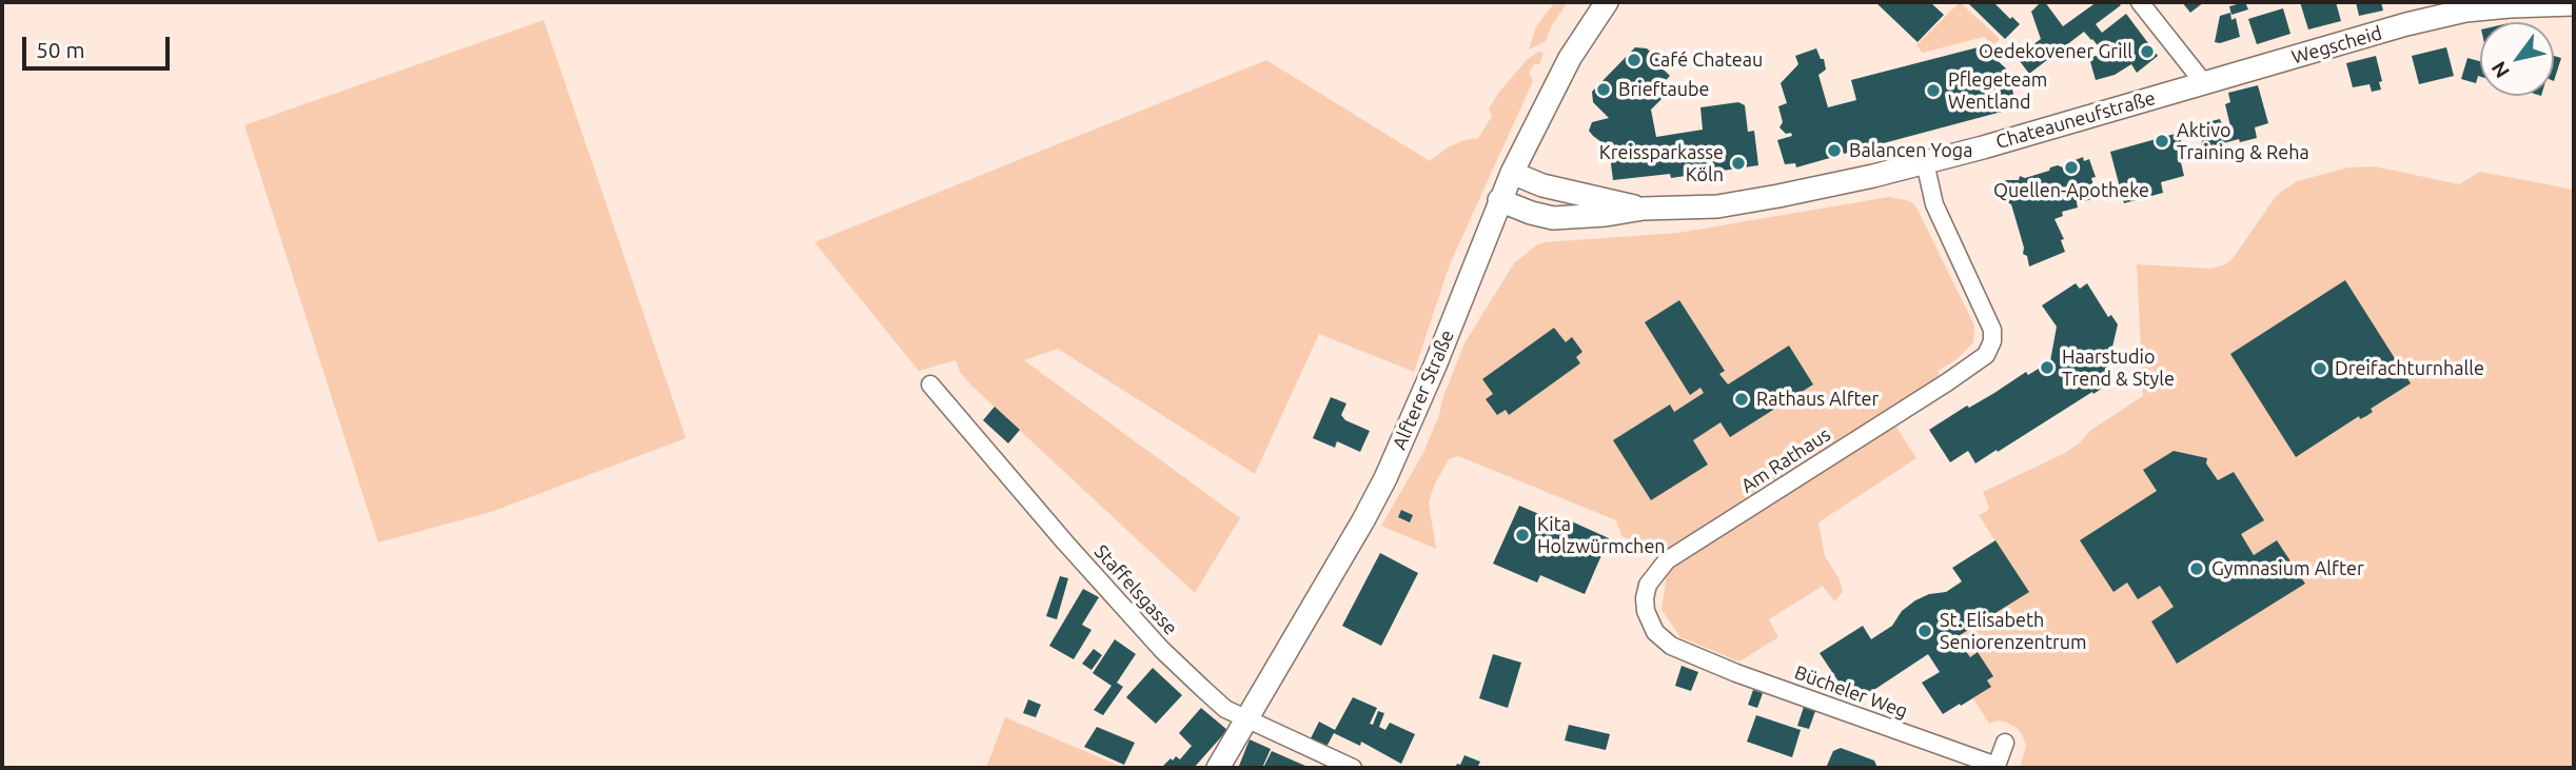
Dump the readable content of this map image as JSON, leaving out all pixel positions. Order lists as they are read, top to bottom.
{
  "streets": {
    "street": [
      "Wegscheid",
      "Chateauneufstraße",
      "Alfterer Straße",
      "Am Rathaus",
      "Staffelsgasse",
      "Bücheler Weg"
    ]
  },
  "crossings": [
    ["Wegscheid", "Chateauneufstraße"],
    ["Chateauneufstraße", "Alfterer Straße"],
    ["Chateauneufstraße", "Am Rathaus"],
    ["Alfterer Straße", "Staffelsgasse"],
    ["Am Rathaus", "Bücheler Weg"]
  ],
  "places": [
    "Oedekovener Grill",
    "Café Chateau",
    "Brieftaube",
    "Pflegeteam Wentland",
    "Aktivo Training & Reha",
    "Balancen Yoga",
    "Kreissparkasse Köln",
    "Quellen-Apotheke",
    "Haarstudio Trend & Style",
    "Dreifachturnhalle",
    "Rathaus Alfter",
    "Kita Holzwürmchen",
    "Gymnasium Alfter",
    "St. Elisabeth Seniorenzentrum"
  ],
  "scale_bar": "50 m",
  "north": "bottom left"
}
